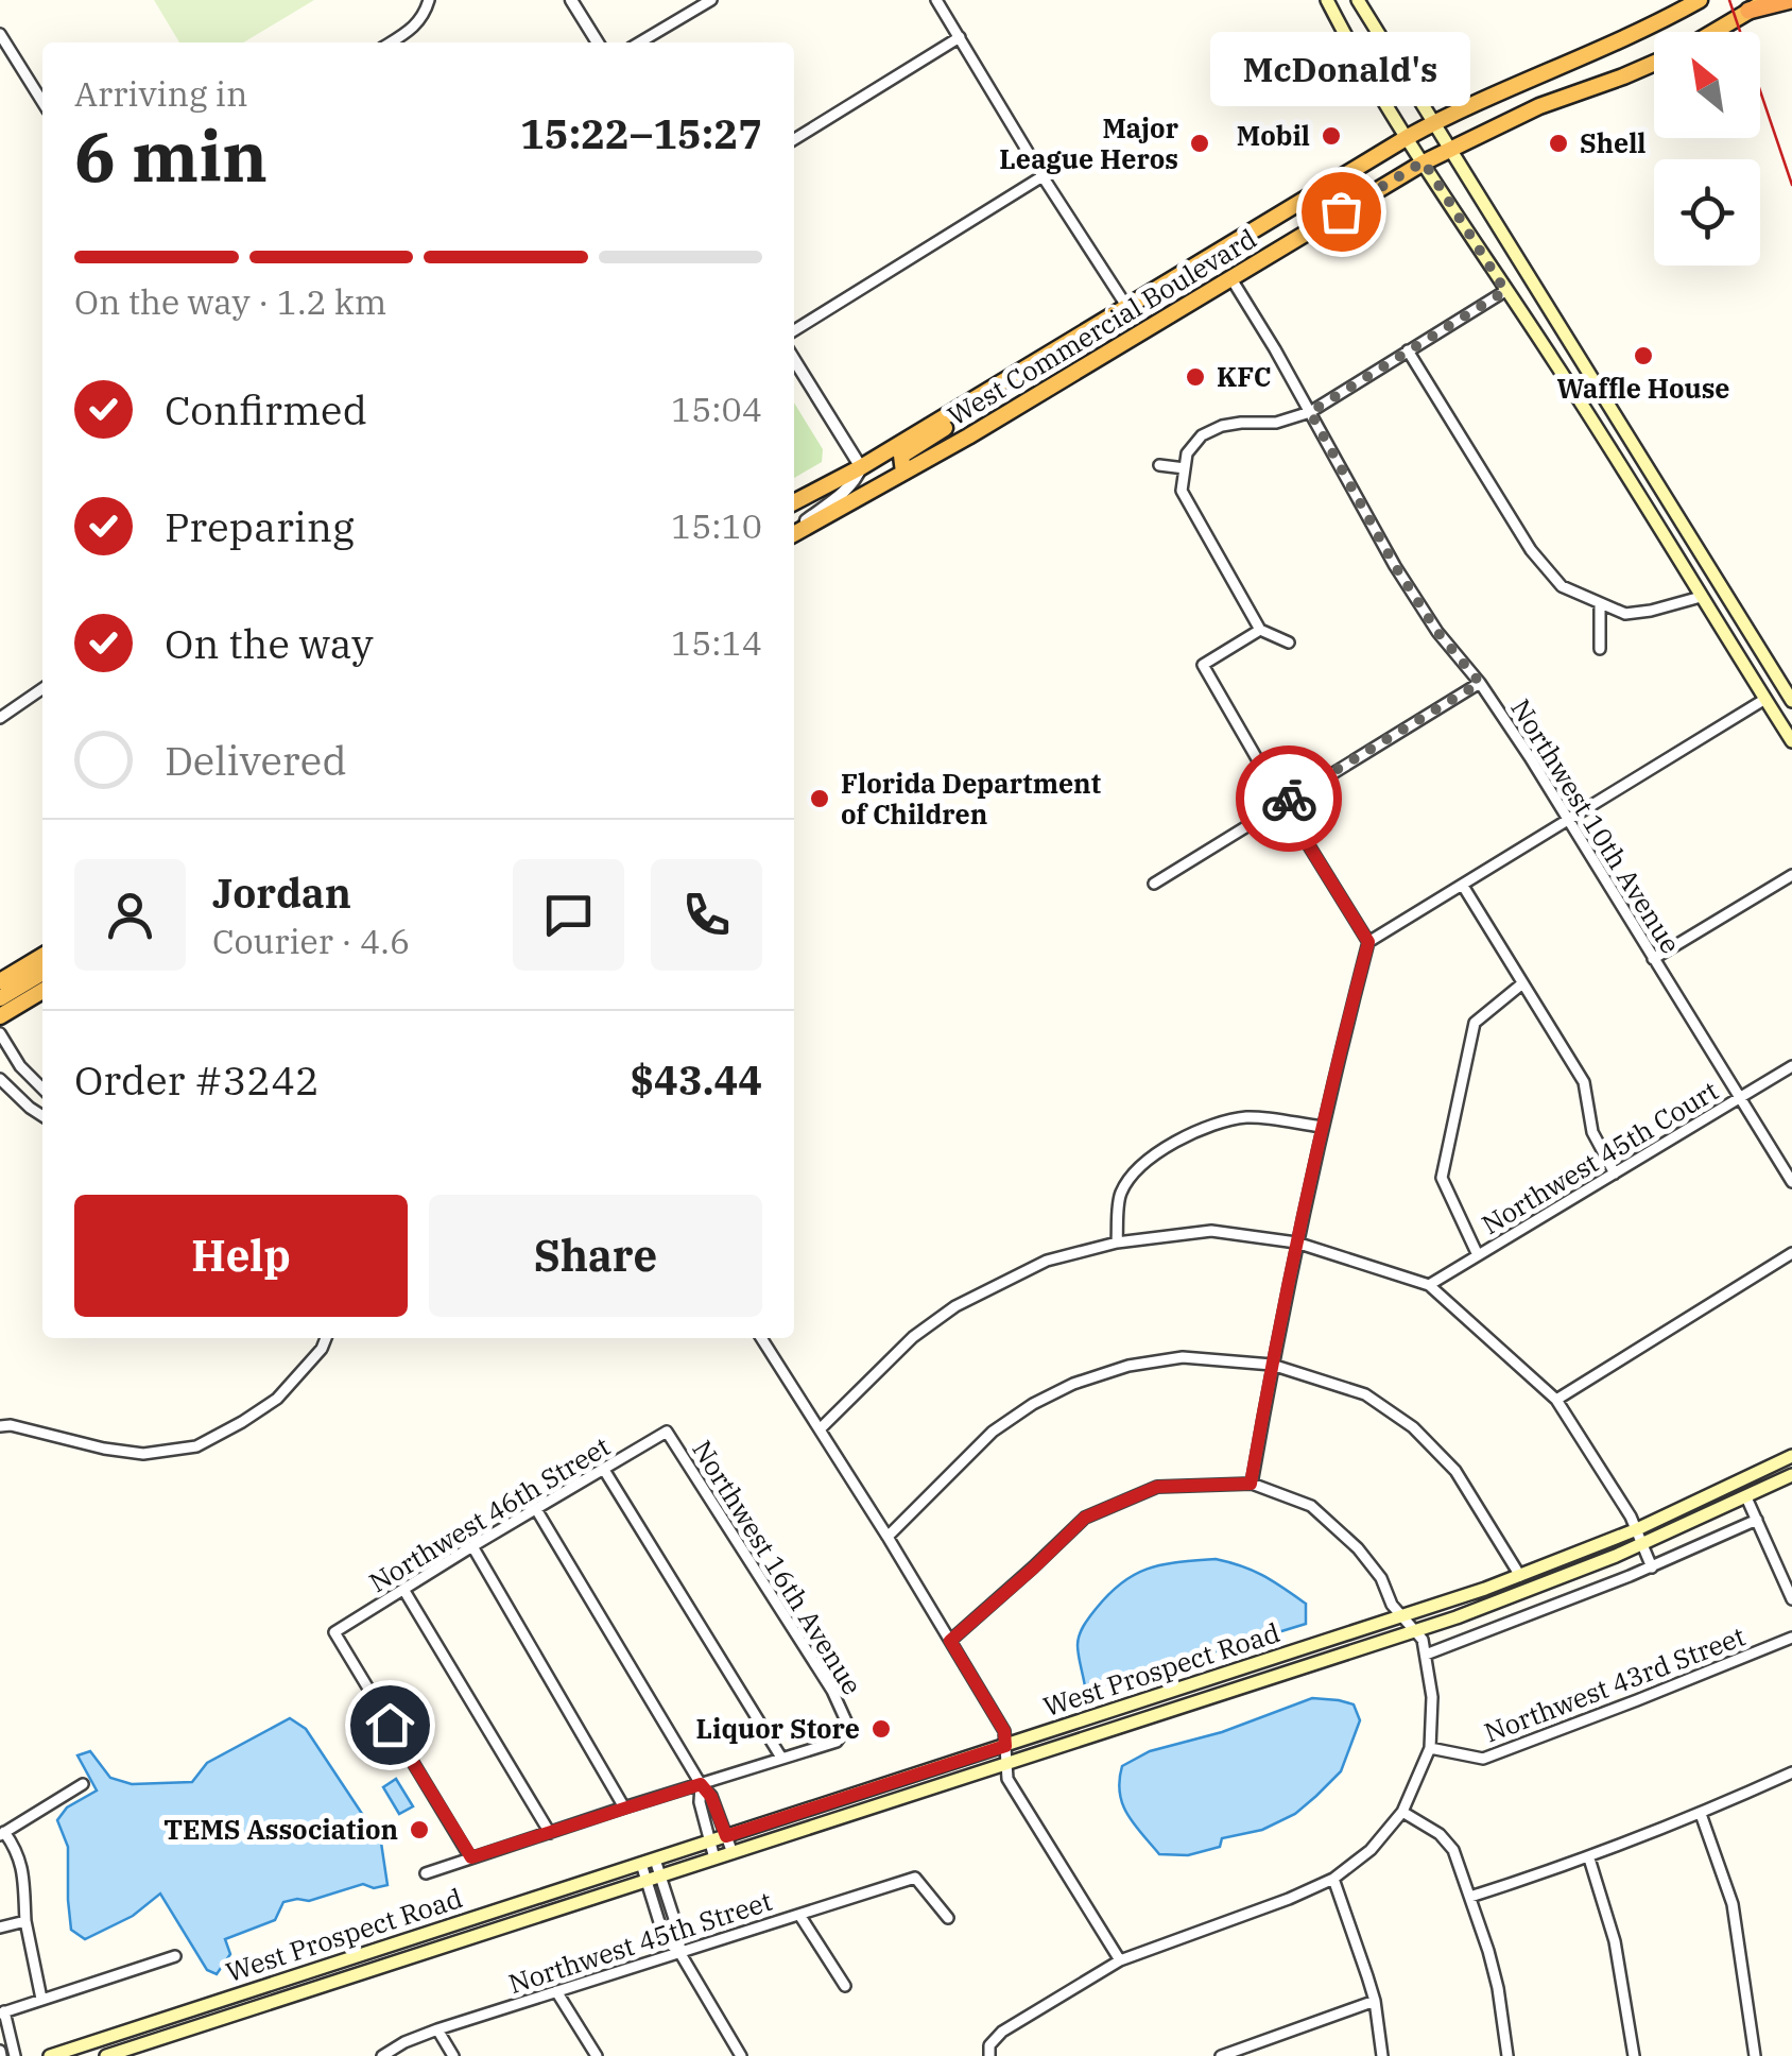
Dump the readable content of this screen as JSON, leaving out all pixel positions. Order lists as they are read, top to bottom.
{
  "streets": {
    "highway": ["West Commercial Boulevard"],
    "main road": ["West Prospect Road"],
    "street": [
      "Northwest 10th Avenue",
      "Northwest 45th Court",
      "Northwest 46th Street",
      "Northwest 16th Avenue",
      "Northwest 43rd Street",
      "Northwest 45th Street"
    ]
  },
  "crossings": [
    ["West Commercial Boulevard", "Northwest 10th Avenue"],
    ["Northwest 10th Avenue", "Northwest 45th Court"],
    ["Northwest 46th Street", "Northwest 16th Avenue"]
  ],
  "places": [
    "Mobil",
    "Major League Heros",
    "Shell",
    "McDonald's",
    "Waffle House",
    "KFC",
    "Florida Department of Children",
    "Liquor Store",
    "TEMS Association"
  ],
  "north": "top left",
  "page": {
    "bubble": "McDonald's",
    "heading": ["6 min", "Arriving in", "15:22–15:27"],
    "panel": [
      "Jordan",
      "Courier · 4.6",
      "Order #3242",
      "$43.44"
    ],
    "bar": "On the way · 1.2 km",
    "list": [
      ["Confirmed", "15:04"],
      ["Preparing", "15:10"],
      ["On the way", "15:14"],
      "Delivered"
    ],
    "buttons": ["Help", "Share"]
  }
}
